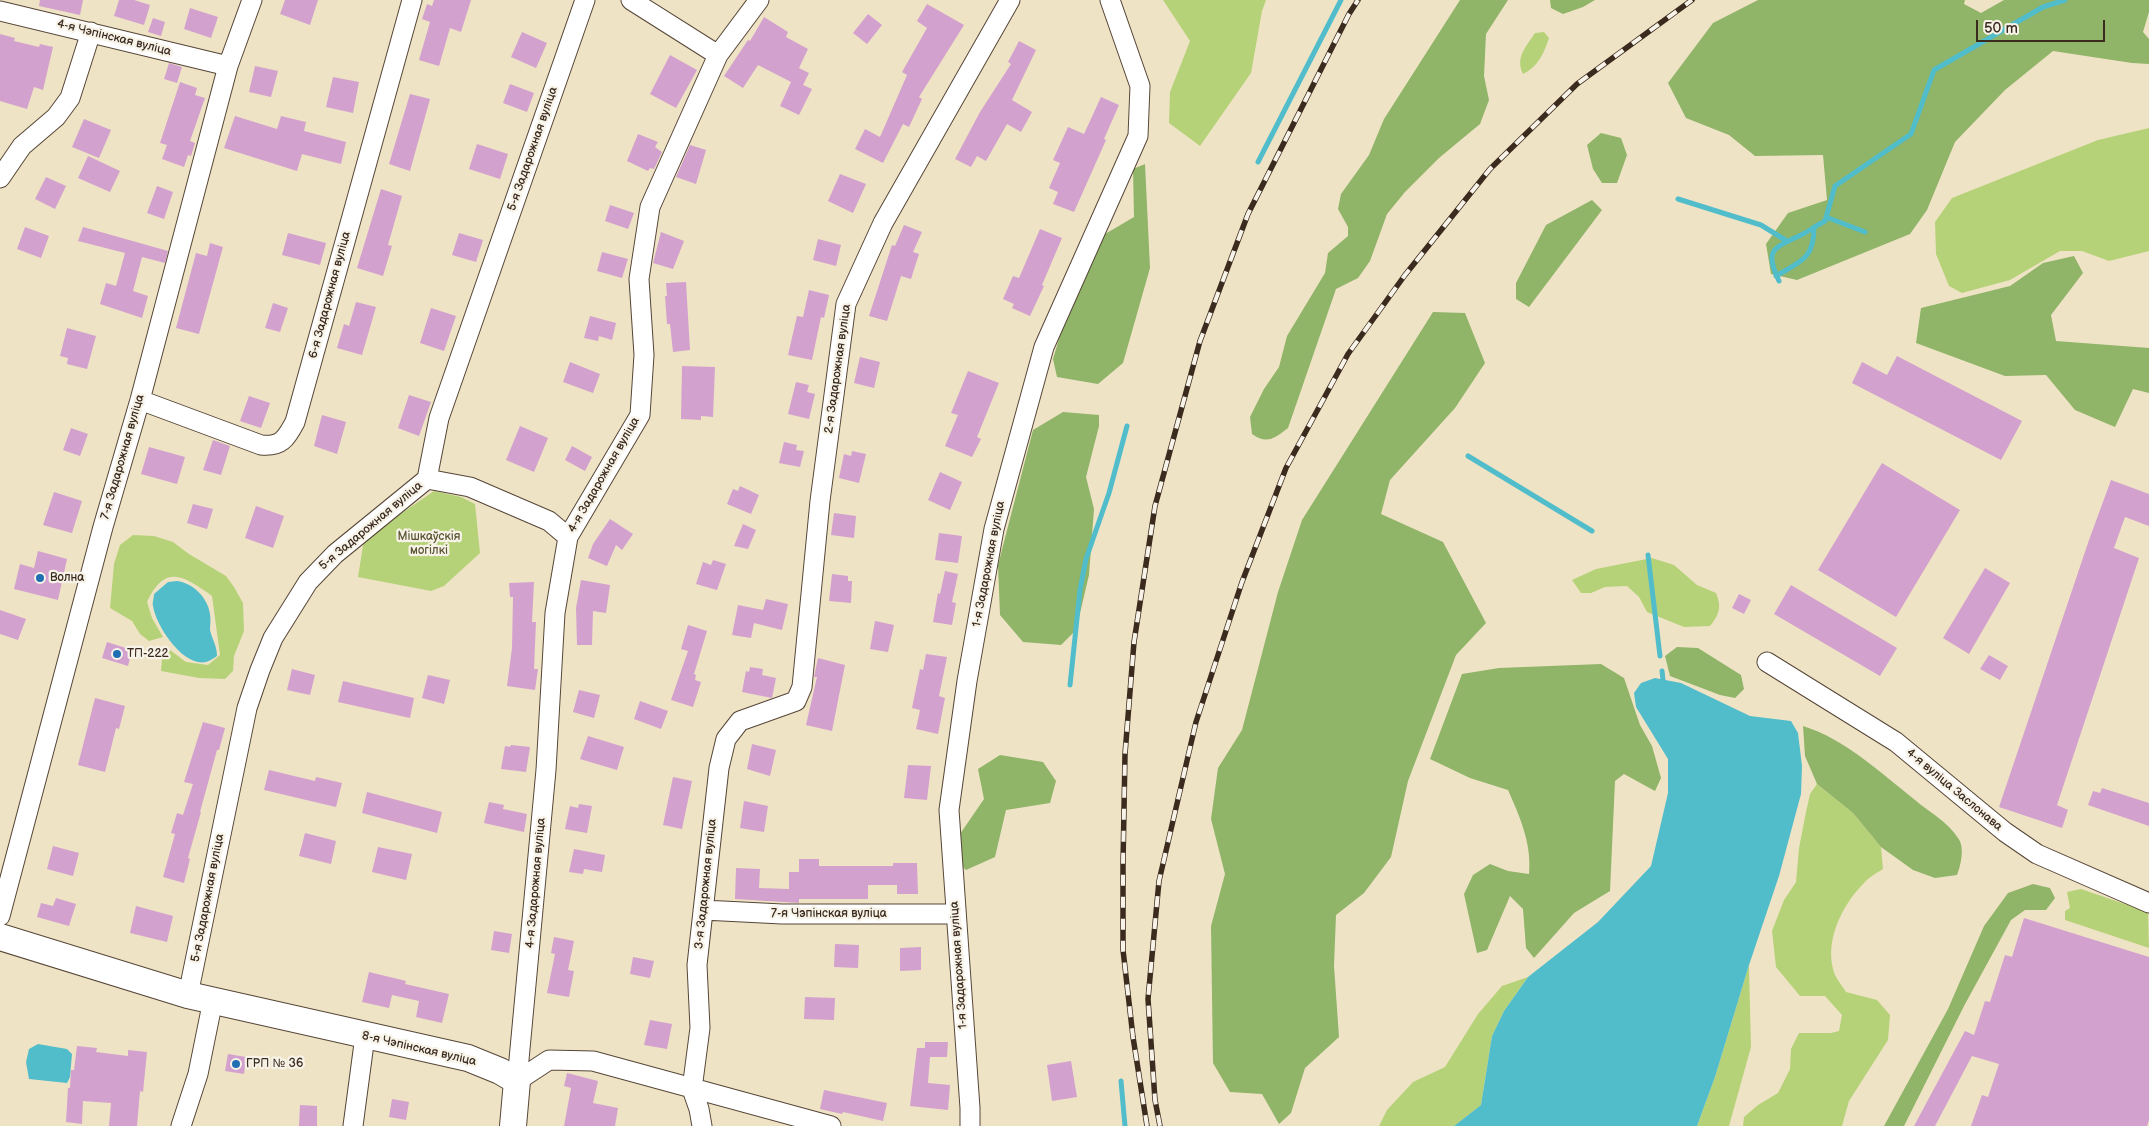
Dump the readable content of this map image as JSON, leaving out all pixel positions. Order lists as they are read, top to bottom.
{
  "streets": {
    "main road": ["4-я Задарожная вуліца", "8-я Чэпінская вуліца"],
    "street": [
      "4-я Чэпінская вуліца",
      "5-я Задарожная вуліца",
      "6-я Задарожная вуліца",
      "2-я Задарожная вуліца",
      "7-я Задарожная вуліца",
      "1-я Задарожная вуліца",
      "4-я вуліца Заслонава",
      "3-я Задарожная вуліца",
      "7-я Чэпінская вуліца"
    ]
  },
  "crossings": [
    ["4-я Чэпінская вуліца", "7-я Задарожная вуліца"],
    ["5-я Задарожная вуліца", "8-я Чэпінская вуліца"],
    ["6-я Задарожная вуліца", "7-я Задарожная вуліца"],
    ["2-я Задарожная вуліца", "3-я Задарожная вуліца"],
    ["4-я Задарожная вуліца", "8-я Чэпінская вуліца"],
    ["1-я Задарожная вуліца", "7-я Чэпінская вуліца"],
    ["3-я Задарожная вуліца", "7-я Чэпінская вуліца"]
  ],
  "parks": ["Мішкаўскія могілкі"],
  "places": ["Волна", "ТП-222", "ГРП № 36"],
  "scale_bar": "50 m"
}
